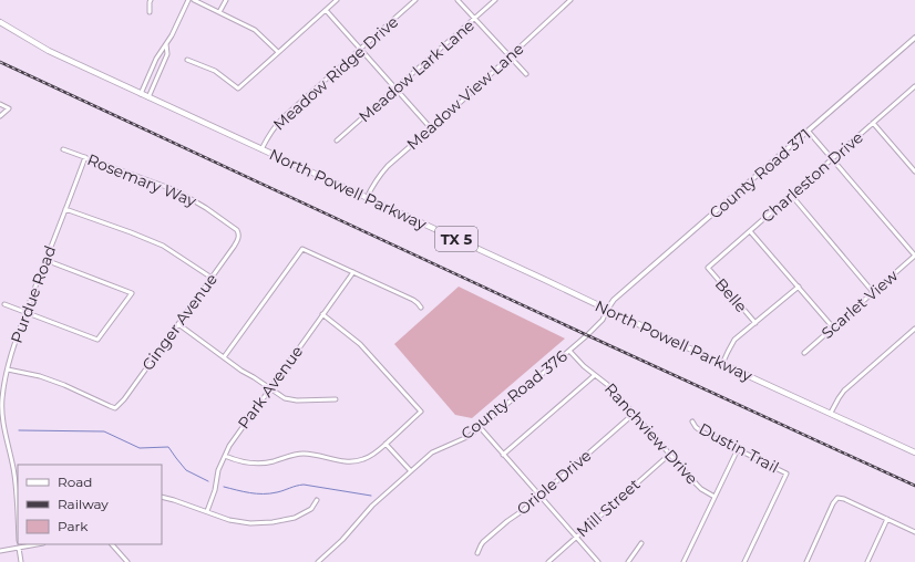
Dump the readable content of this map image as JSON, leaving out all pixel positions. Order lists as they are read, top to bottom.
{
  "streets": {
    "main road": ["North Powell Parkway", "TX 5"],
    "street": [
      "Meadow Lark Lane",
      "Meadow Ridge Drive",
      "Meadow View Lane",
      "County Road 371",
      "Charleston Drive",
      "Rosemary Way",
      "Purdue Road",
      "Belle",
      "Scarlet View",
      "Ginger Avenue",
      "Park Avenue",
      "County Road 376",
      "Ranchview Drive",
      "Dustin Trail",
      "Oriole Drive",
      "Mill Street"
    ]
  },
  "crossings": [
    ["Meadow Ridge Drive", "North Powell Parkway"],
    ["Meadow View Lane", "North Powell Parkway"],
    ["County Road 371", "North Powell Parkway"],
    ["County Road 371", "County Road 376"],
    ["Charleston Drive", "Belle"],
    ["Rosemary Way", "Purdue Road"],
    ["Rosemary Way", "Ginger Avenue"],
    ["North Powell Parkway", "County Road 376"],
    ["Purdue Road", "Ginger Avenue"],
    ["County Road 376", "Ranchview Drive"],
    ["Ranchview Drive", "Oriole Drive"],
    ["Ranchview Drive", "Mill Street"]
  ],
  "legend": ["Road", "Railway", "Park"]
}
